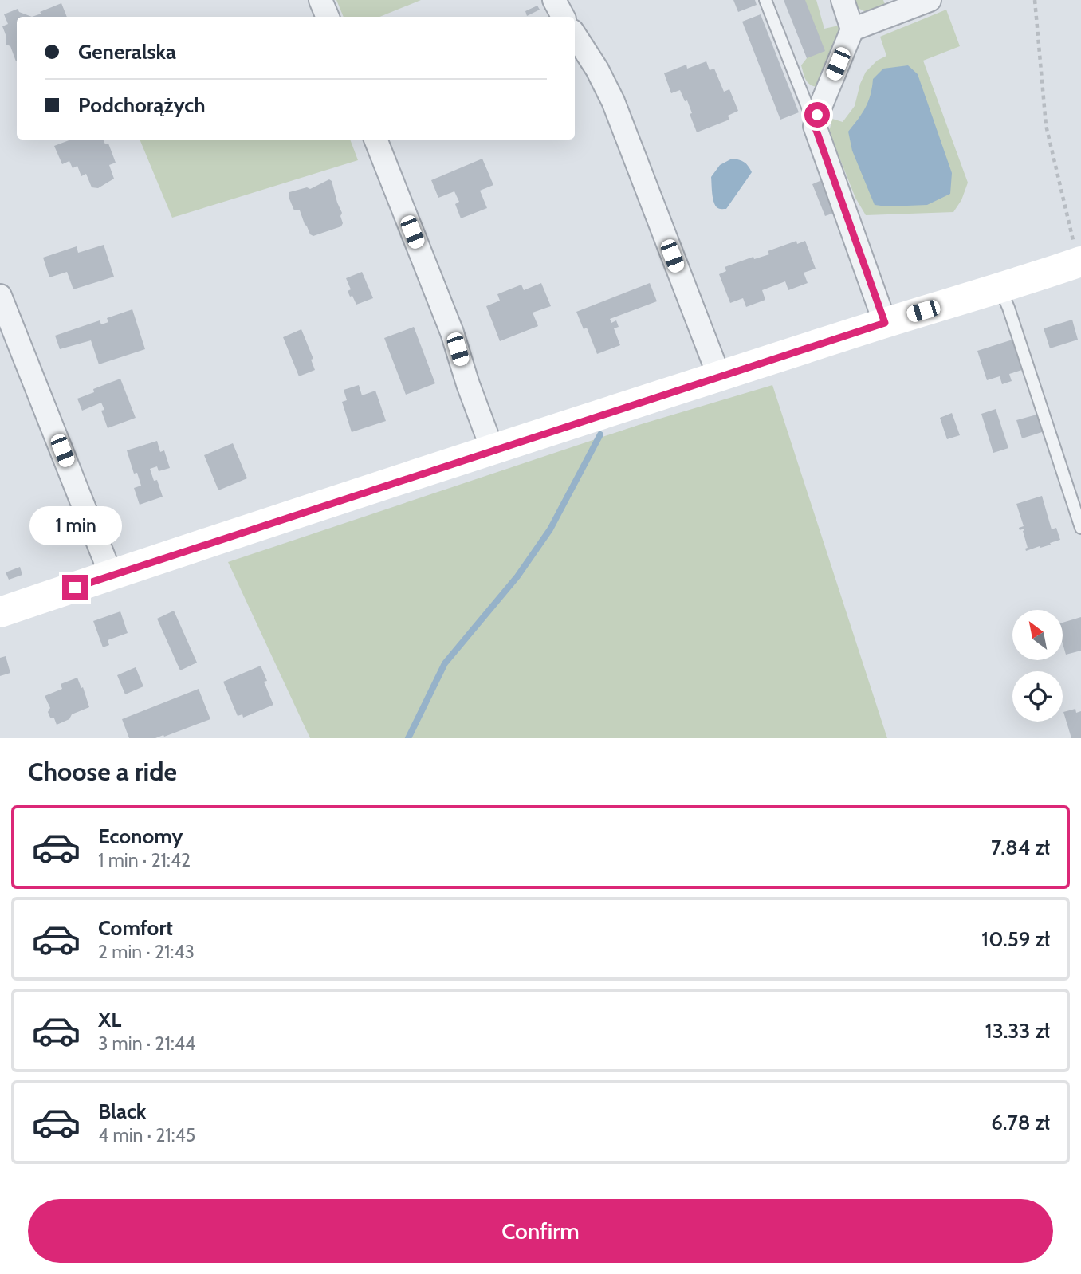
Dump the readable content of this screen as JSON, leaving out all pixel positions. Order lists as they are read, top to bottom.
{
  "north": "top left",
  "page": {
    "banner": ["Generalska", "Podchorążych"],
    "bubble": "1 min",
    "heading": "Choose a ride",
    "list": [
      {
        "name": "Economy",
        "note": "1 min · 21:42",
        "value": "7.84 zł"
      },
      {
        "name": "Comfort",
        "note": "2 min · 21:43",
        "value": "10.59 zł"
      },
      {
        "name": "XL",
        "note": "3 min · 21:44",
        "value": "13.33 zł"
      },
      {
        "name": "Black",
        "note": "4 min · 21:45",
        "value": "6.78 zł"
      }
    ],
    "buttons": "Confirm"
  }
}
